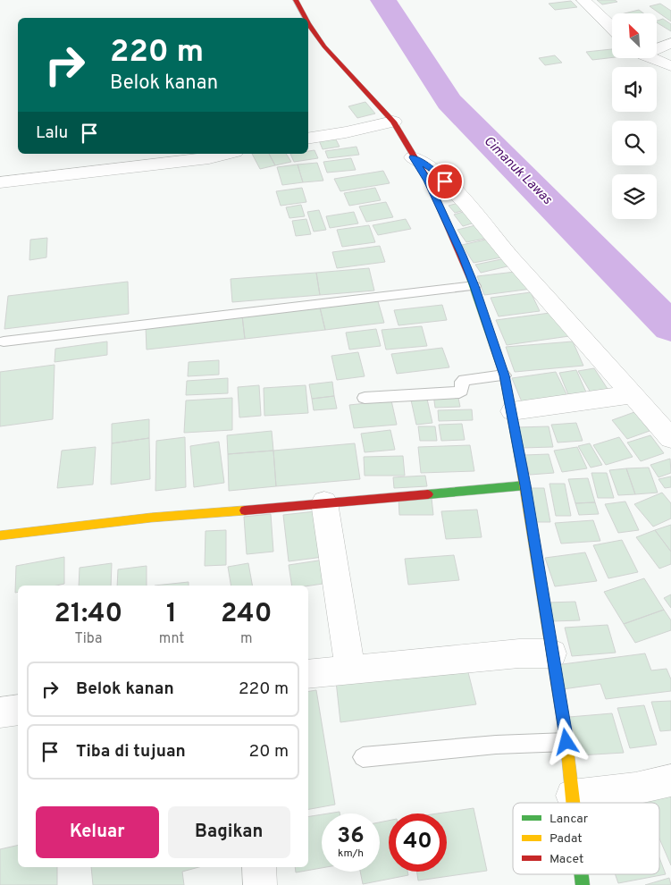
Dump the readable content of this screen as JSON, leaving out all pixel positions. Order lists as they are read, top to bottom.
{
  "water": ["Cimanuk Lawas"],
  "legend": ["Lancar", "Padat", "Macet"],
  "north": "top left",
  "page": {
    "turn": ["220 m", "Belok kanan"],
    "then": "Lalu",
    "eta": [
      "21:40",
      "Tiba",
      "1",
      "mnt",
      "240",
      "m"
    ],
    "list": [
      {
        "name": "Belok kanan",
        "value": "220 m"
      },
      {
        "name": "Tiba di tujuan",
        "value": "20 m"
      }
    ],
    "buttons": ["Keluar", "Bagikan"],
    "speed": "36 km/h",
    "limit": "40"
  }
}
